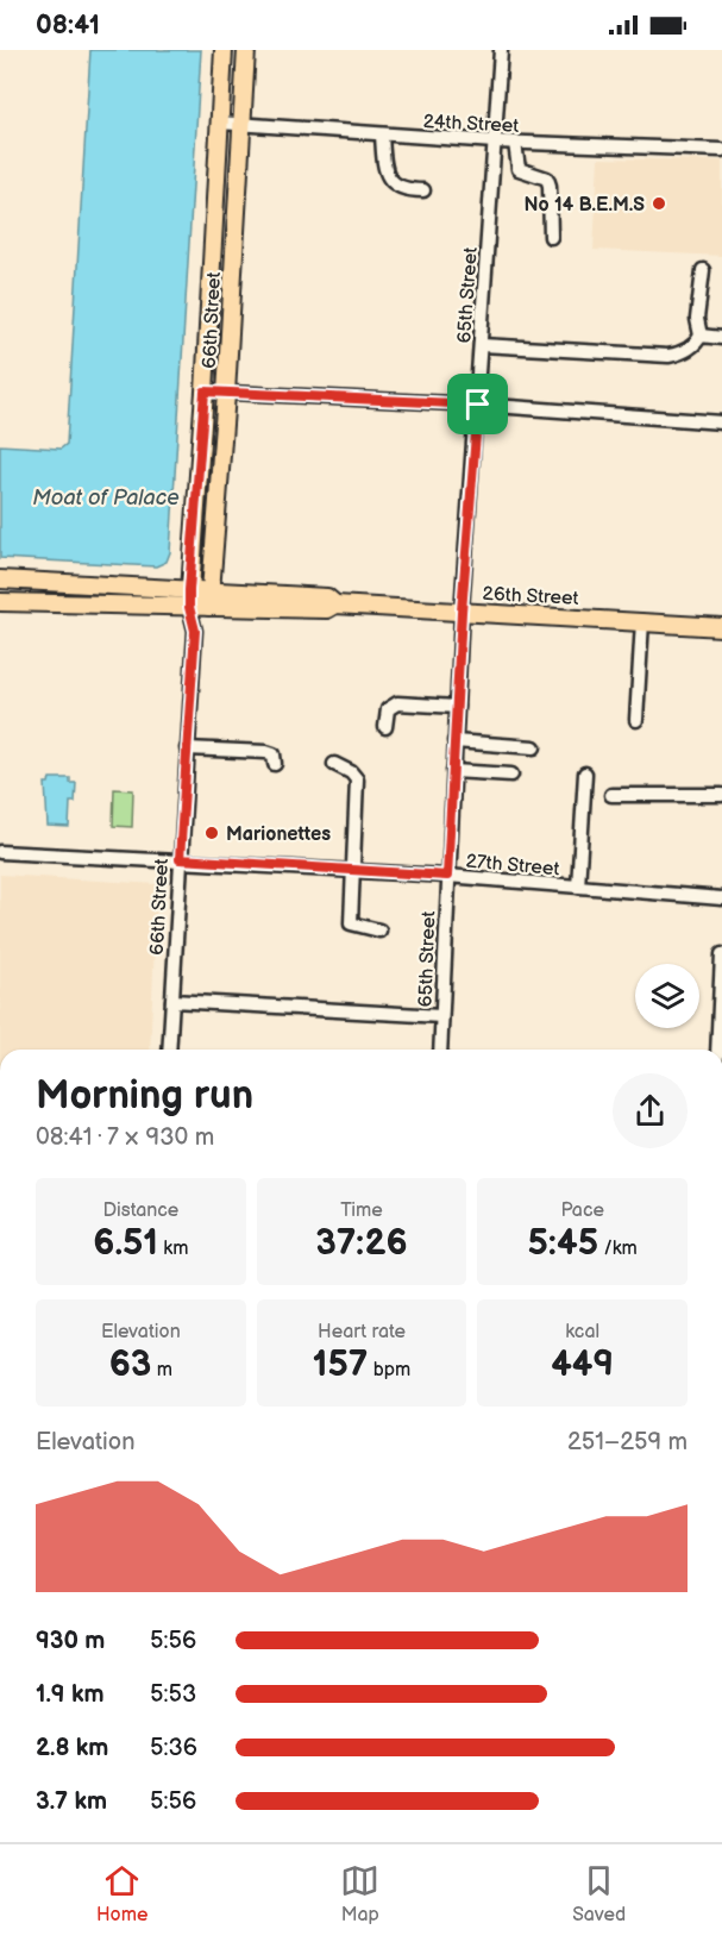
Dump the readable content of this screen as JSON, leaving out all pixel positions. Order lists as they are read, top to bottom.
{
  "streets": {
    "main road": ["66th Street", "26th Street"],
    "street": ["24th Street", "65th Street", "27th Street"]
  },
  "crossings": [
    ["24th Street", "65th Street"],
    ["24th Street", "66th Street"],
    ["65th Street", "26th Street"],
    ["65th Street", "27th Street"],
    ["66th Street", "26th Street"],
    ["66th Street", "27th Street"]
  ],
  "water": ["Moat of Palace"],
  "places": ["No 14 B.E.M.S", "Marionettes"],
  "page": {
    "status": "08:41",
    "heading": ["Morning run", "08:41 · 7 × 930 m"],
    "stats": [
      ["Distance", "6.51 km"],
      ["Time", "37:26"],
      ["Pace", "5:45 /km"],
      ["Elevation", "63 m"],
      ["Heart rate", "157 bpm"],
      ["kcal", "449"]
    ],
    "chart": ["Elevation", "251–259 m"],
    "list": [
      {
        "name": "930 m",
        "note": "5:56"
      },
      {
        "name": "1.9 km",
        "note": "5:53"
      },
      {
        "name": "2.8 km",
        "note": "5:36"
      },
      {
        "name": "3.7 km",
        "note": "5:56"
      }
    ],
    "tabs": ["Home", "Map", "Saved"]
  }
}
